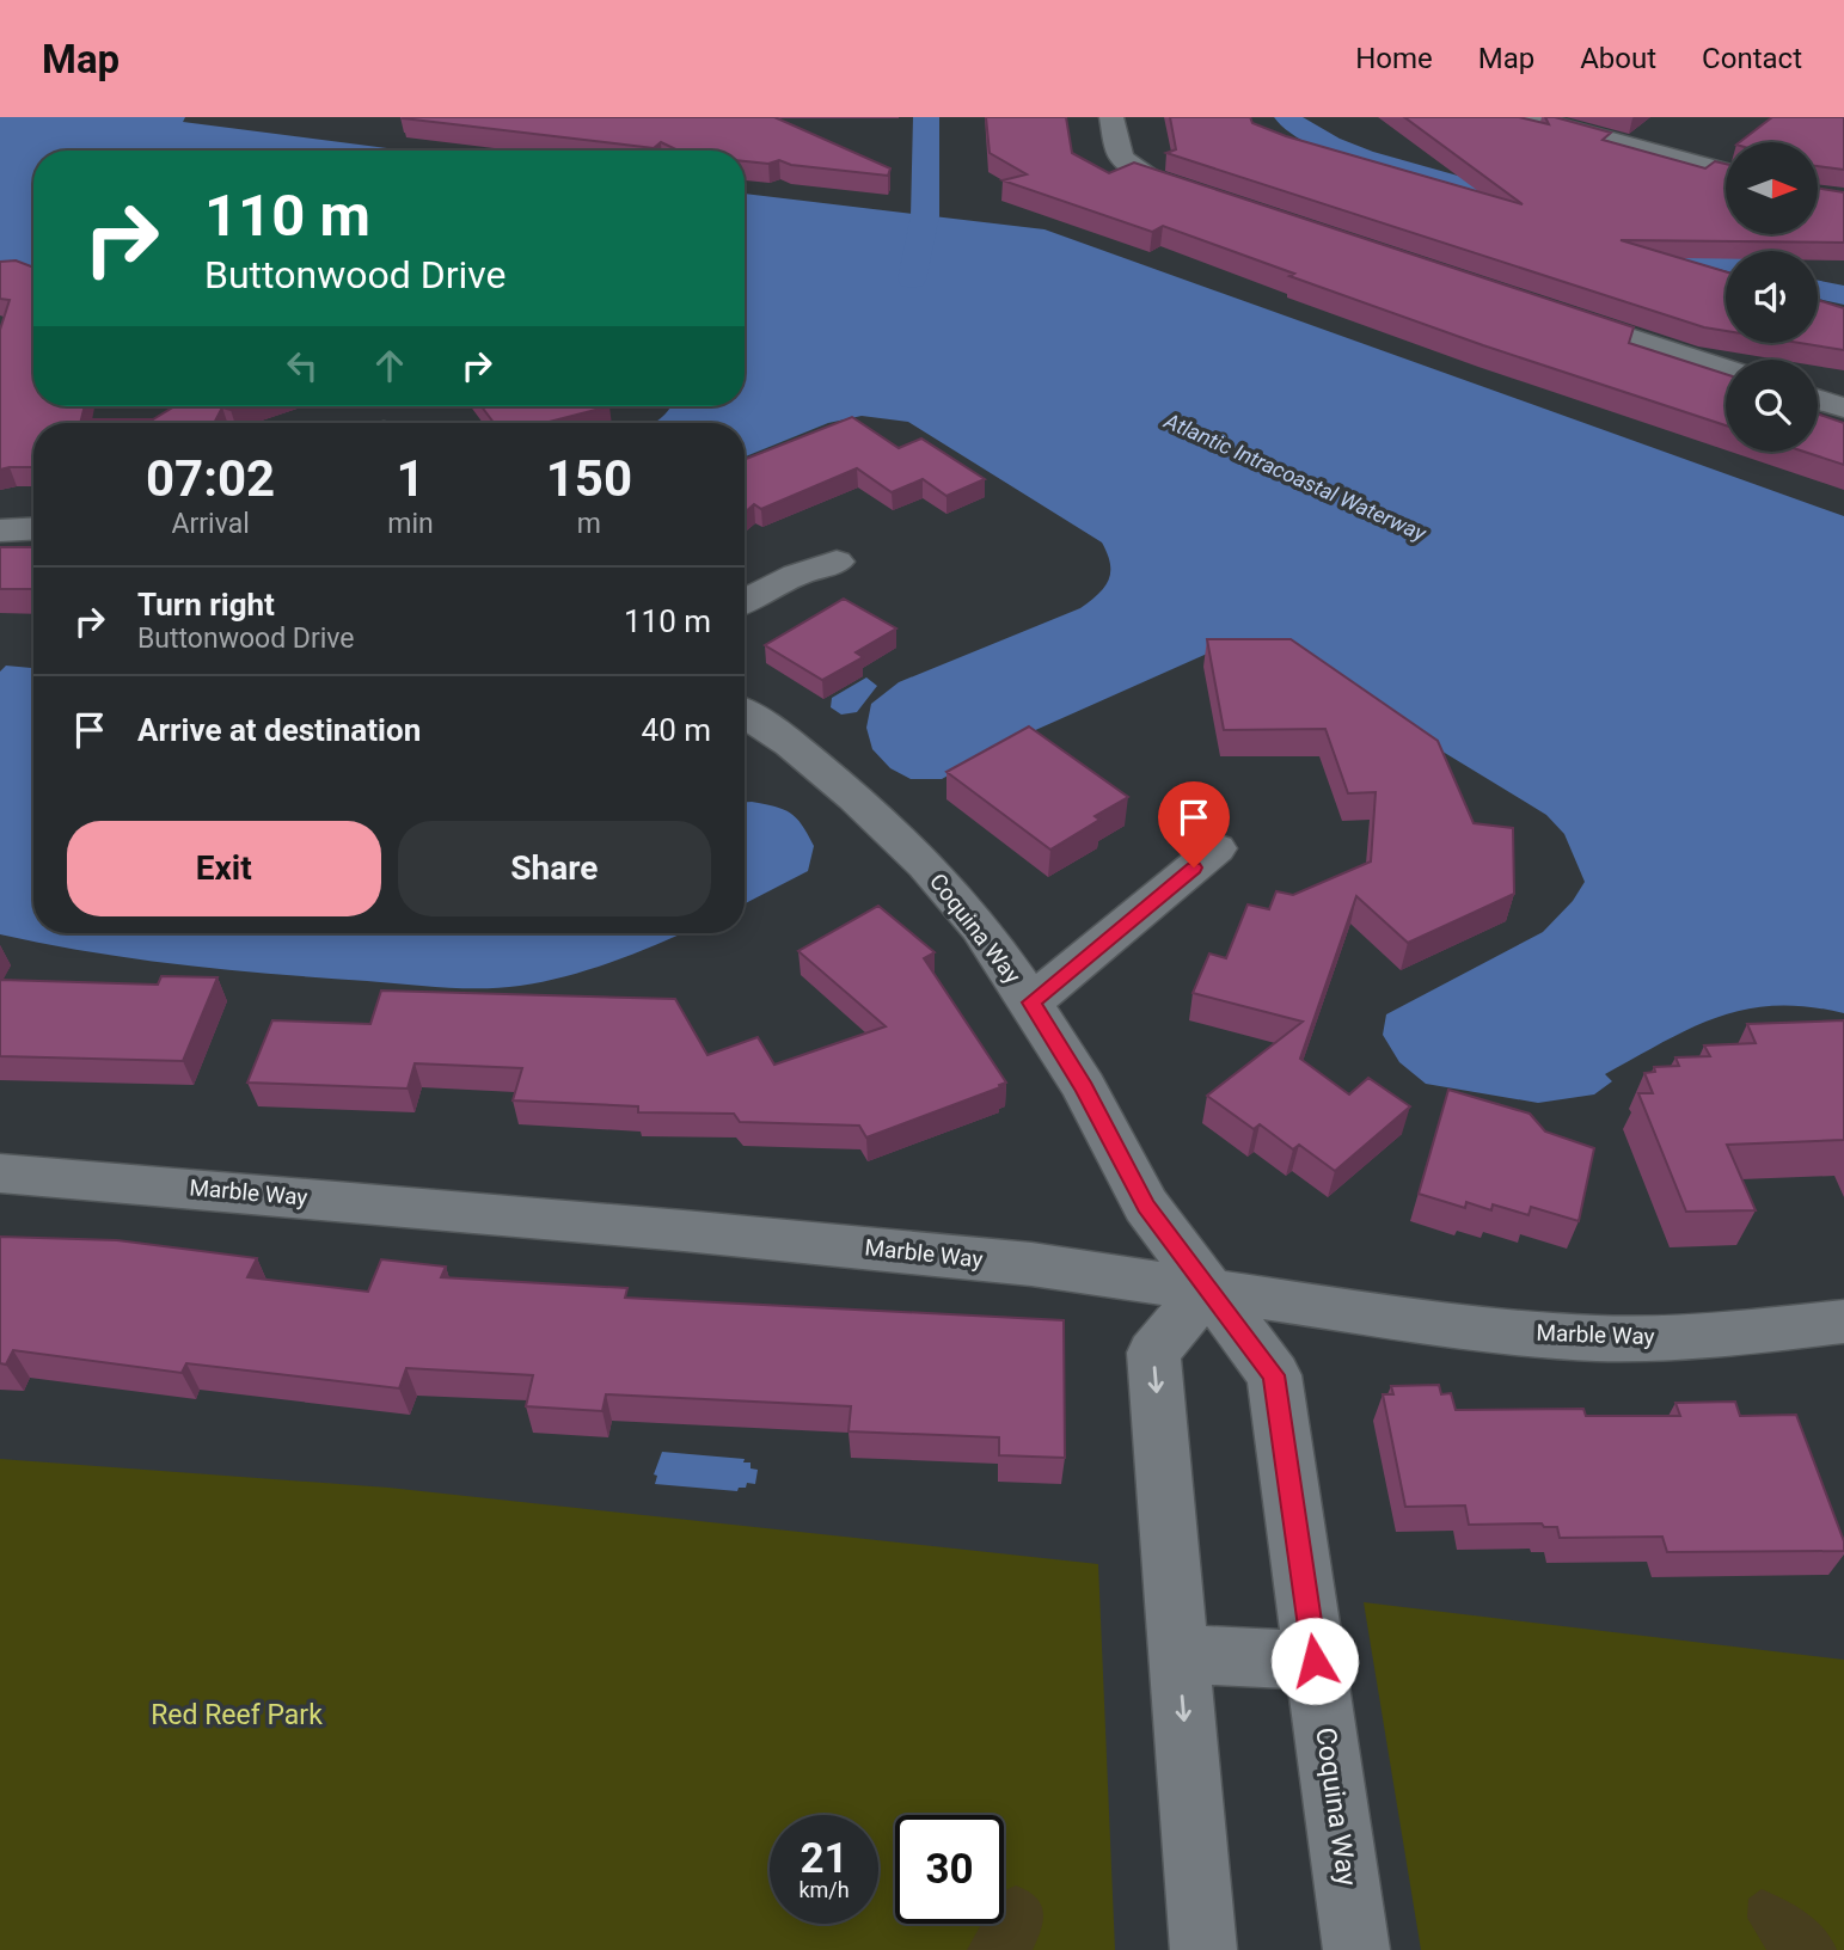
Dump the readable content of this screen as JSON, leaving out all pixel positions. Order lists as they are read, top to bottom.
{
  "streets": {
    "street": ["Coquina Way", "Marble Way"]
  },
  "crossings": [
    ["Coquina Way", "Marble Way"]
  ],
  "water": ["Atlantic Intracoastal Waterway"],
  "parks": ["Red Reef Park"],
  "north": "right",
  "page": {
    "header": "Map",
    "nav": [
      "Home",
      "Map",
      "About",
      "Contact"
    ],
    "turn": ["110 m", "Buttonwood Drive"],
    "eta": [
      "07:02",
      "Arrival",
      "1",
      "min",
      "150",
      "m"
    ],
    "list": [
      {
        "name": "Turn right",
        "note": "Buttonwood Drive",
        "value": "110 m"
      },
      {
        "name": "Arrive at destination",
        "value": "40 m"
      }
    ],
    "buttons": ["Exit", "Share"],
    "speed": "21 km/h",
    "limit": "30"
  }
}
